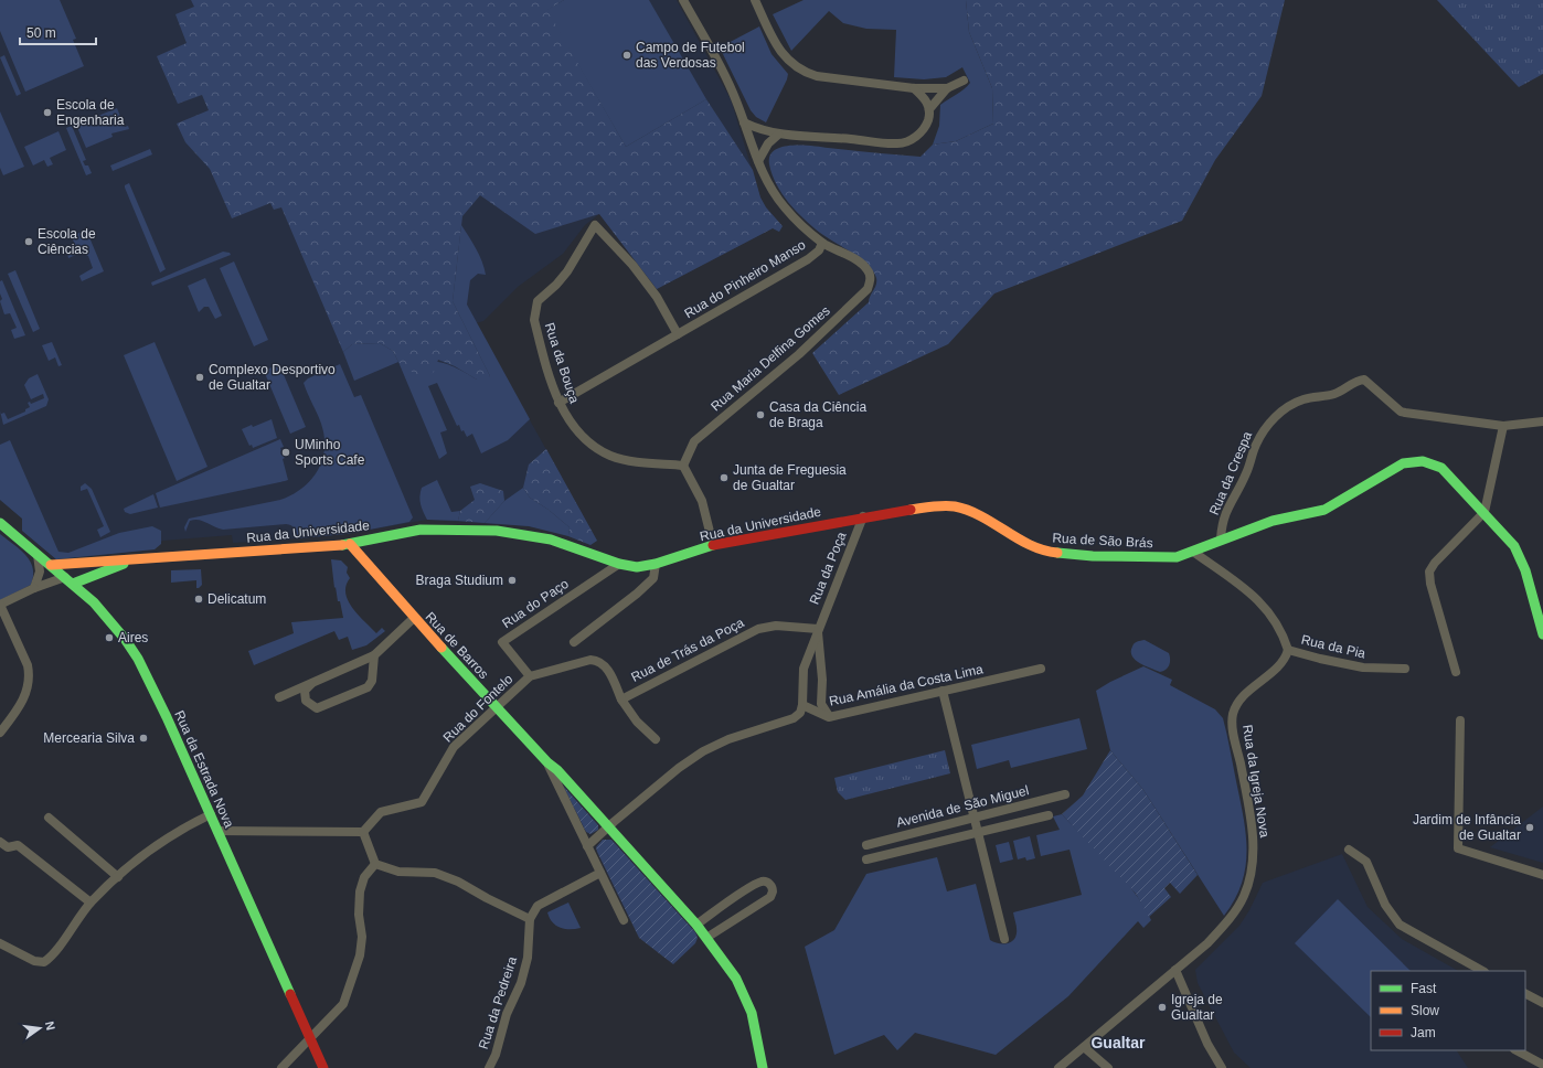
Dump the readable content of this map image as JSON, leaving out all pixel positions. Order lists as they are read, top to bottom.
{
  "streets": {
    "street": [
      "Rua do Pinheiro Manso",
      "Rua Maria Delfina Gomes",
      "Rua da Bouça",
      "Rua da Crespa",
      "Rua da Universidade",
      "Rua de São Brás",
      "Rua da Poça",
      "Rua do Paço",
      "Rua de Barros",
      "Rua da Pia",
      "Rua de Trás da Poça",
      "Rua Amália da Costa Lima",
      "Rua do Fontelo",
      "Rua da Estrada Nova",
      "Rua da Igreja Nova",
      "Avenida de São Miguel",
      "Rua da Pedreira"
    ]
  },
  "crossings": [
    ["Rua do Pinheiro Manso", "Rua Maria Delfina Gomes"],
    ["Rua do Pinheiro Manso", "Rua da Bouça"],
    ["Rua Maria Delfina Gomes", "Rua da Bouça"],
    ["Rua da Crespa", "Rua de São Brás"],
    ["Rua da Universidade", "Rua de São Brás"],
    ["Rua da Universidade", "Rua da Poça"],
    ["Rua da Universidade", "Rua do Paço"],
    ["Rua da Universidade", "Rua de Barros"],
    ["Rua da Universidade", "Rua da Estrada Nova"],
    ["Rua de São Brás", "Rua da Poça"],
    ["Rua de São Brás", "Rua da Pia"],
    ["Rua da Poça", "Rua de Trás da Poça"],
    ["Rua da Poça", "Rua Amália da Costa Lima"],
    ["Rua do Paço", "Rua do Fontelo"],
    ["Rua de Barros", "Rua do Fontelo"],
    ["Rua da Pia", "Rua da Igreja Nova"],
    ["Rua de Trás da Poça", "Rua do Fontelo"]
  ],
  "districts": ["Gualtar"],
  "places": [
    "Campo de Futebol das Verdosas",
    "Escola de Engenharia",
    "Escola de Ciências",
    "Complexo Desportivo de Gualtar",
    "Casa da Ciência de Braga",
    "UMinho Sports Cafe",
    "Junta de Freguesia de Gualtar",
    "Braga Studium",
    "Delicatum",
    "Aires",
    "Mercearia Silva",
    "Jardim de Infância de Gualtar",
    "Igreja de Gualtar"
  ],
  "legend": ["Fast", "Slow", "Jam"],
  "scale_bar": "50 m",
  "north": "right"
}
